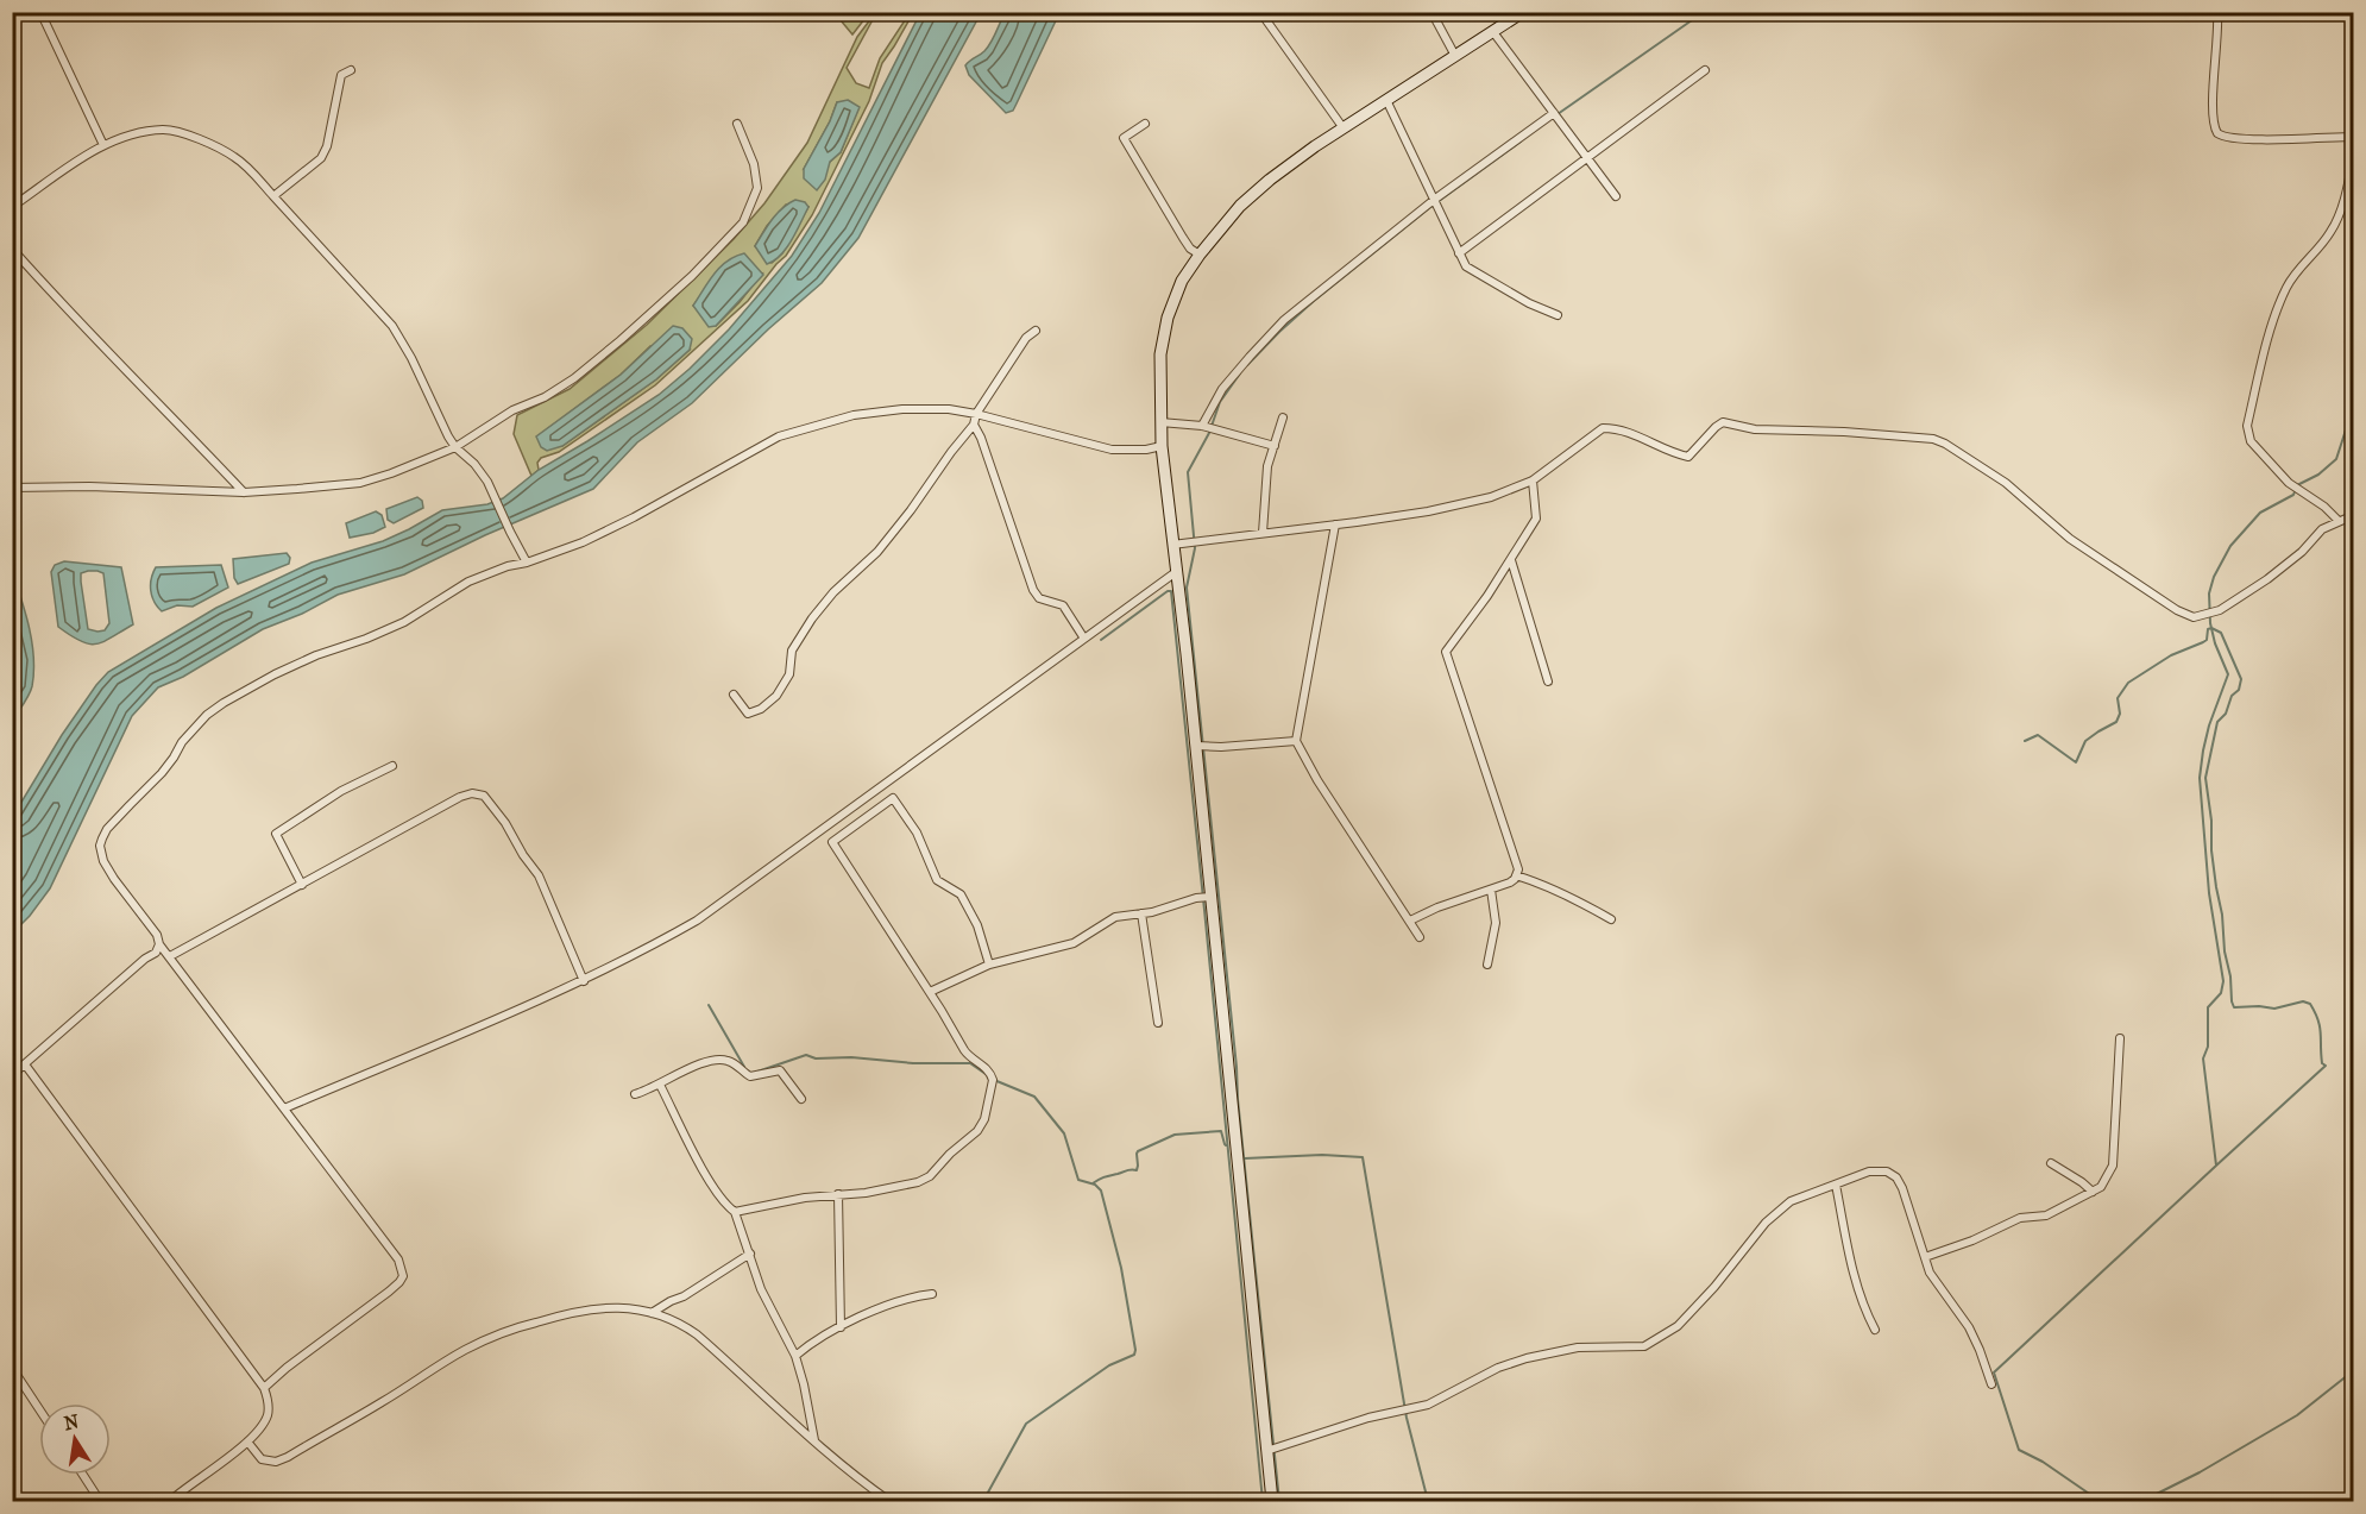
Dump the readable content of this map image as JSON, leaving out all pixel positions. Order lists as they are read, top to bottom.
{
  "north": "top"
}
